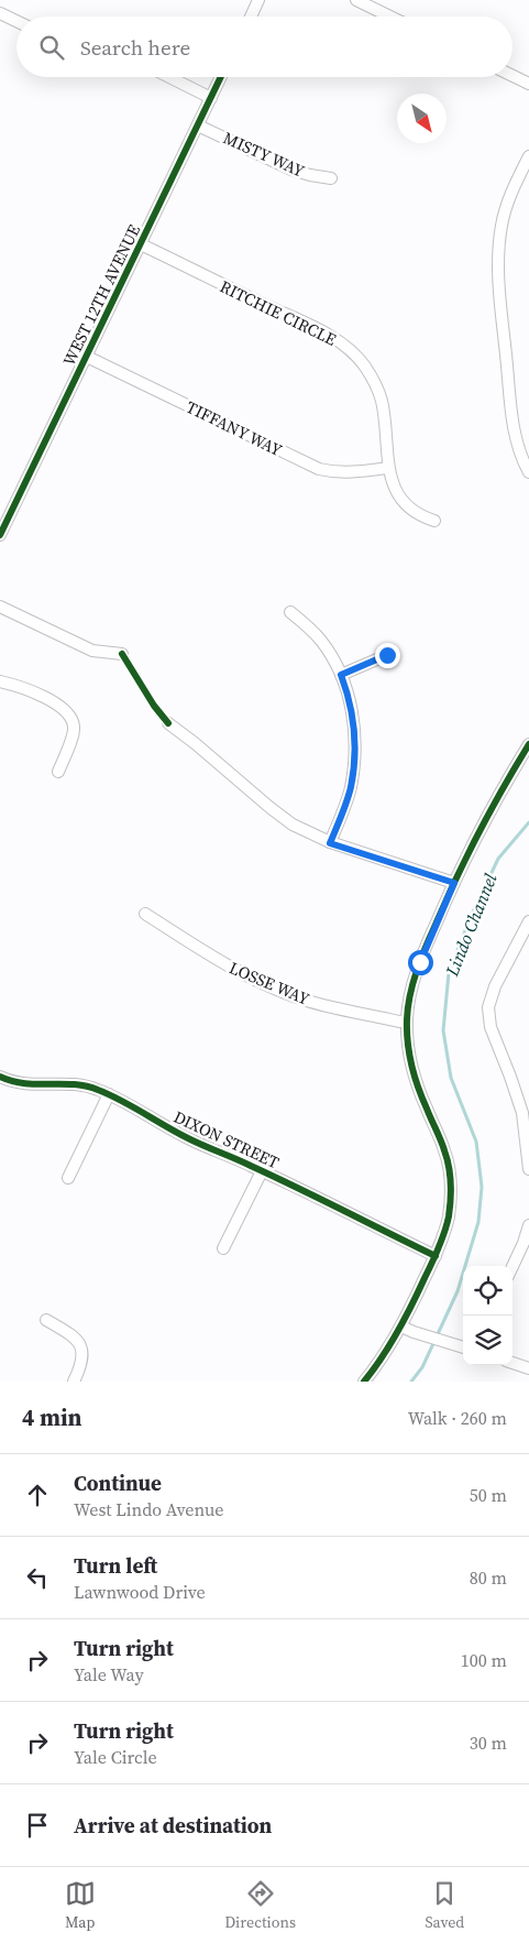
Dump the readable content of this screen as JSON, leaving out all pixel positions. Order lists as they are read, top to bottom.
{
  "streets": {
    "street": [
      "MISTY WAY",
      "WEST 12TH AVENUE",
      "RITCHIE CIRCLE",
      "TIFFANY WAY",
      "LOSSE WAY",
      "DIXON STREET"
    ]
  },
  "crossings": [
    ["MISTY WAY", "WEST 12TH AVENUE"],
    ["WEST 12TH AVENUE", "RITCHIE CIRCLE"],
    ["WEST 12TH AVENUE", "TIFFANY WAY"],
    ["RITCHIE CIRCLE", "TIFFANY WAY"]
  ],
  "water": ["Lindo Channel"],
  "north": "bottom right",
  "page": {
    "search": "Search here",
    "heading": ["4 min", "Walk · 260 m"],
    "list": [
      ["Continue", "West Lindo Avenue", "50 m"],
      ["Turn left", "Lawnwood Drive", "80 m"],
      ["Turn right", "Yale Way", "100 m"],
      ["Turn right", "Yale Circle", "30 m"],
      "Arrive at destination"
    ],
    "nav": ["Map", "Directions", "Saved"]
  }
}
